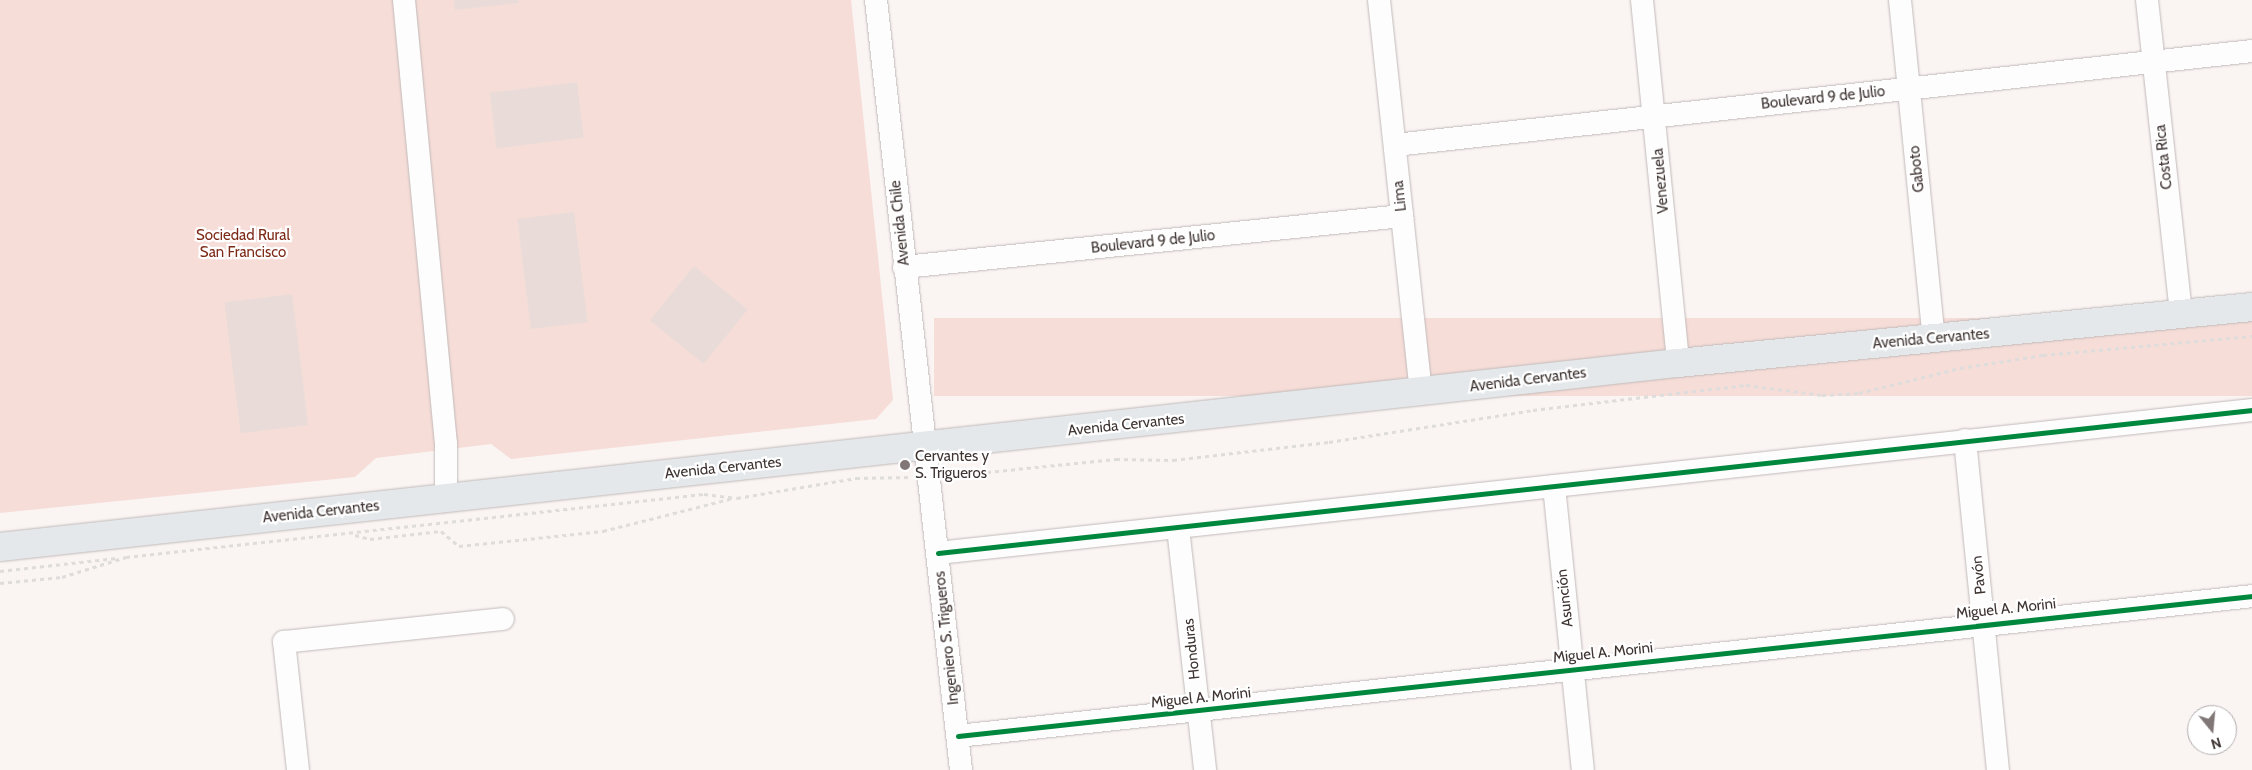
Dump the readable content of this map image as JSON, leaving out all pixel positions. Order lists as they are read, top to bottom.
{
  "streets": {
    "main road": ["Avenida Cervantes"],
    "street": [
      "Boulevard 9 de Julio",
      "Costa Rica",
      "Gaboto",
      "Venezuela",
      "Lima",
      "Avenida Chile",
      "Pavón",
      "Asunción",
      "Miguel A. Morini",
      "Ingeniero S. Trigueros",
      "Honduras"
    ]
  },
  "crossings": [
    ["Boulevard 9 de Julio", "Costa Rica"],
    ["Boulevard 9 de Julio", "Gaboto"],
    ["Boulevard 9 de Julio", "Venezuela"],
    ["Boulevard 9 de Julio", "Lima"],
    ["Boulevard 9 de Julio", "Avenida Chile"],
    ["Costa Rica", "Avenida Cervantes"],
    ["Gaboto", "Avenida Cervantes"],
    ["Venezuela", "Avenida Cervantes"],
    ["Lima", "Avenida Cervantes"],
    ["Avenida Chile", "Avenida Cervantes"],
    ["Avenida Chile", "Ingeniero S. Trigueros"],
    ["Avenida Cervantes", "Ingeniero S. Trigueros"],
    ["Pavón", "Miguel A. Morini"],
    ["Asunción", "Miguel A. Morini"],
    ["Miguel A. Morini", "Ingeniero S. Trigueros"],
    ["Miguel A. Morini", "Honduras"]
  ],
  "parks": ["Sociedad Rural San Francisco"],
  "places": ["Cervantes y S. Trigueros"],
  "north": "bottom"
}
